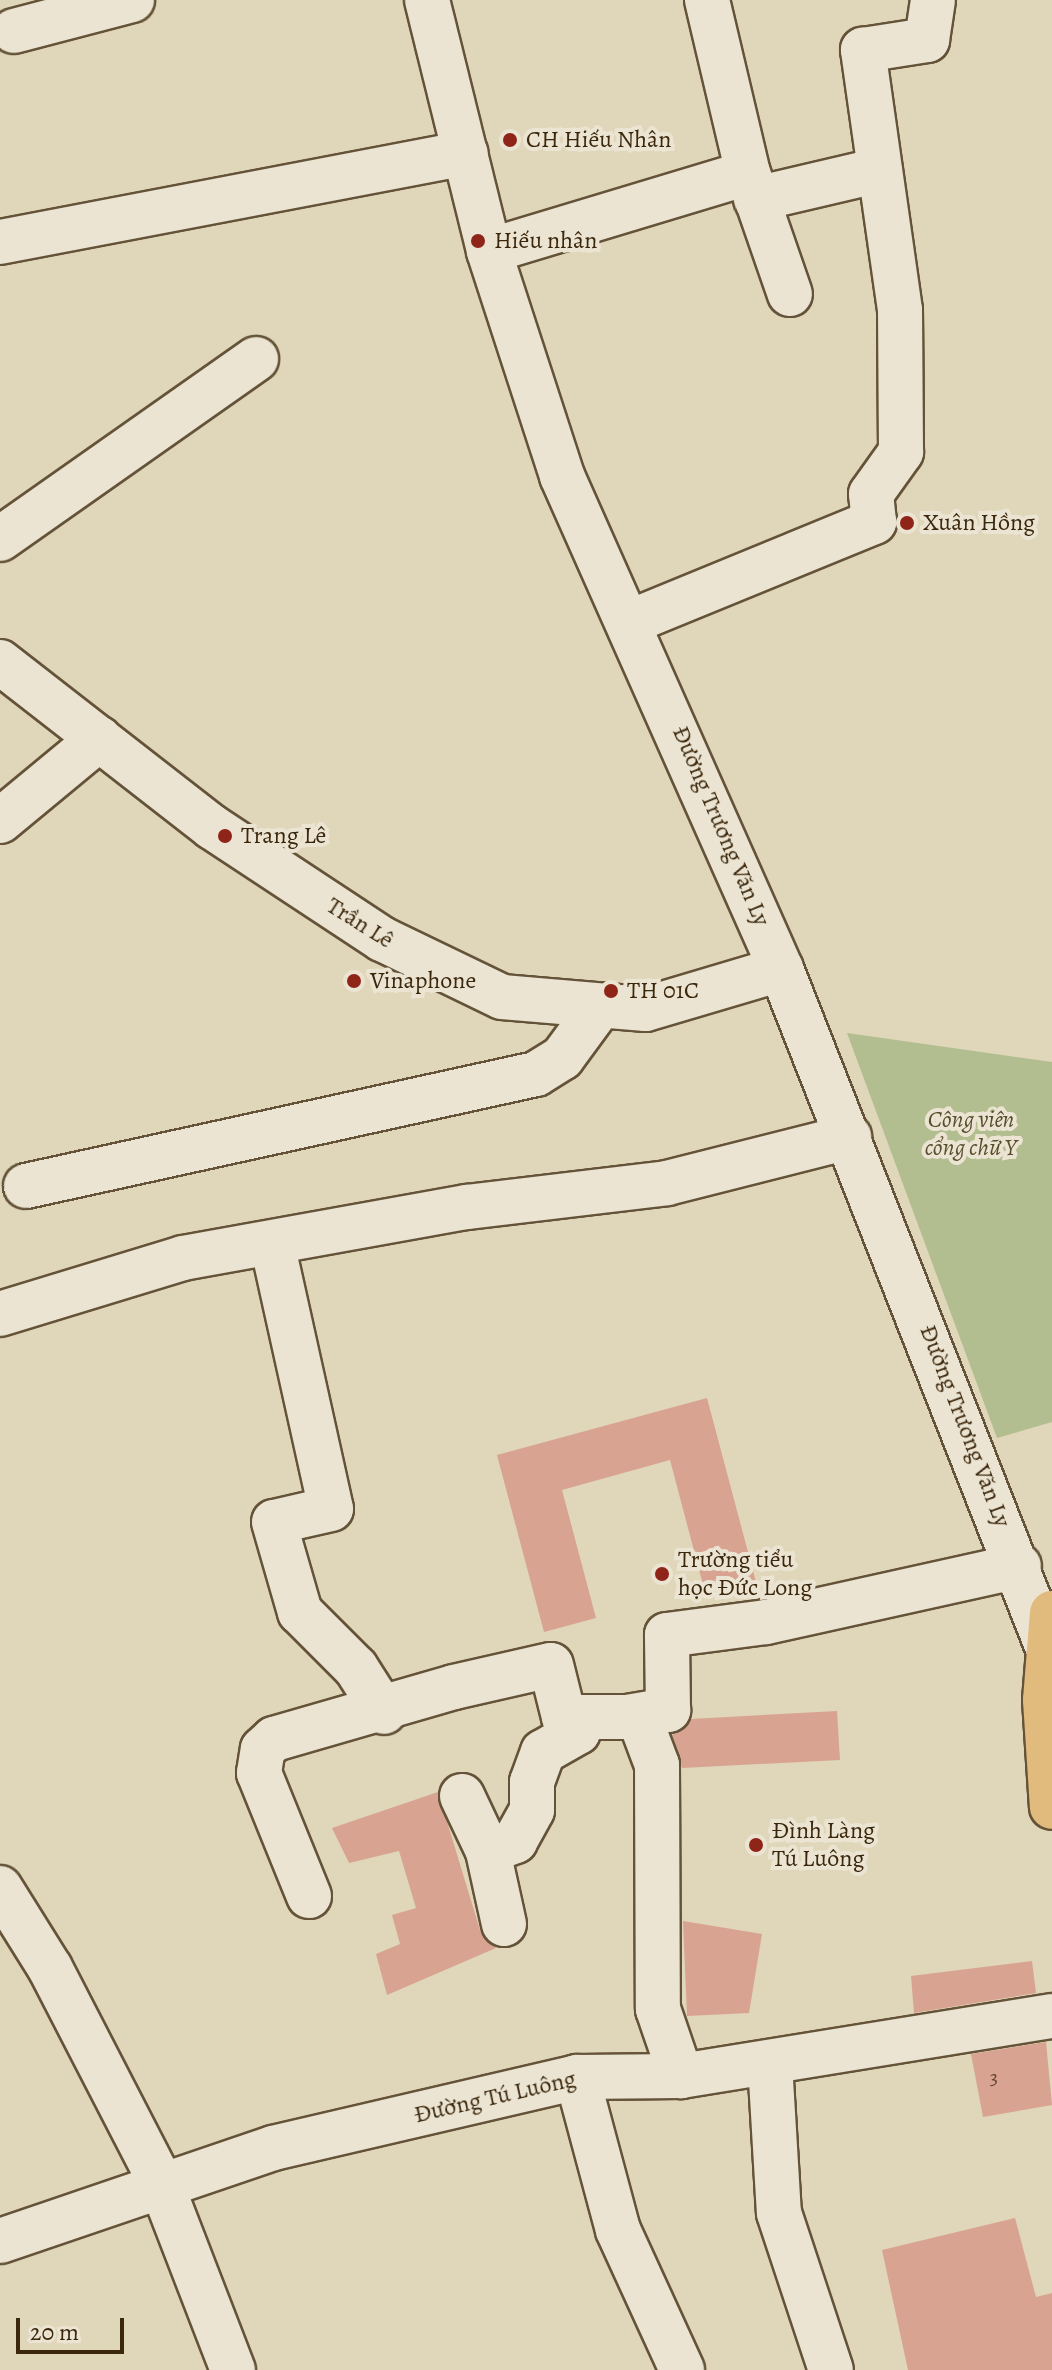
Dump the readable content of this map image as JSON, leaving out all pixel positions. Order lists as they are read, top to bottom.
{
  "streets": {
    "street": ["Đường Trương Văn Ly", "Trần Lê", "Đường Tú Luông"]
  },
  "crossings": [
    ["Đường Trương Văn Ly", "Trần Lê"]
  ],
  "parks": ["Công viên cổng chữ Y"],
  "places": [
    "CH Hiếu Nhân",
    "Hiếu nhân",
    "Xuân Hồng",
    "Trang Lê",
    "Vinaphone",
    "TH 01C",
    "Trường tiểu học Đức Long",
    "Đình Làng Tú Luông"
  ],
  "house_numbers": ["3"],
  "scale_bar": "20 m"
}
